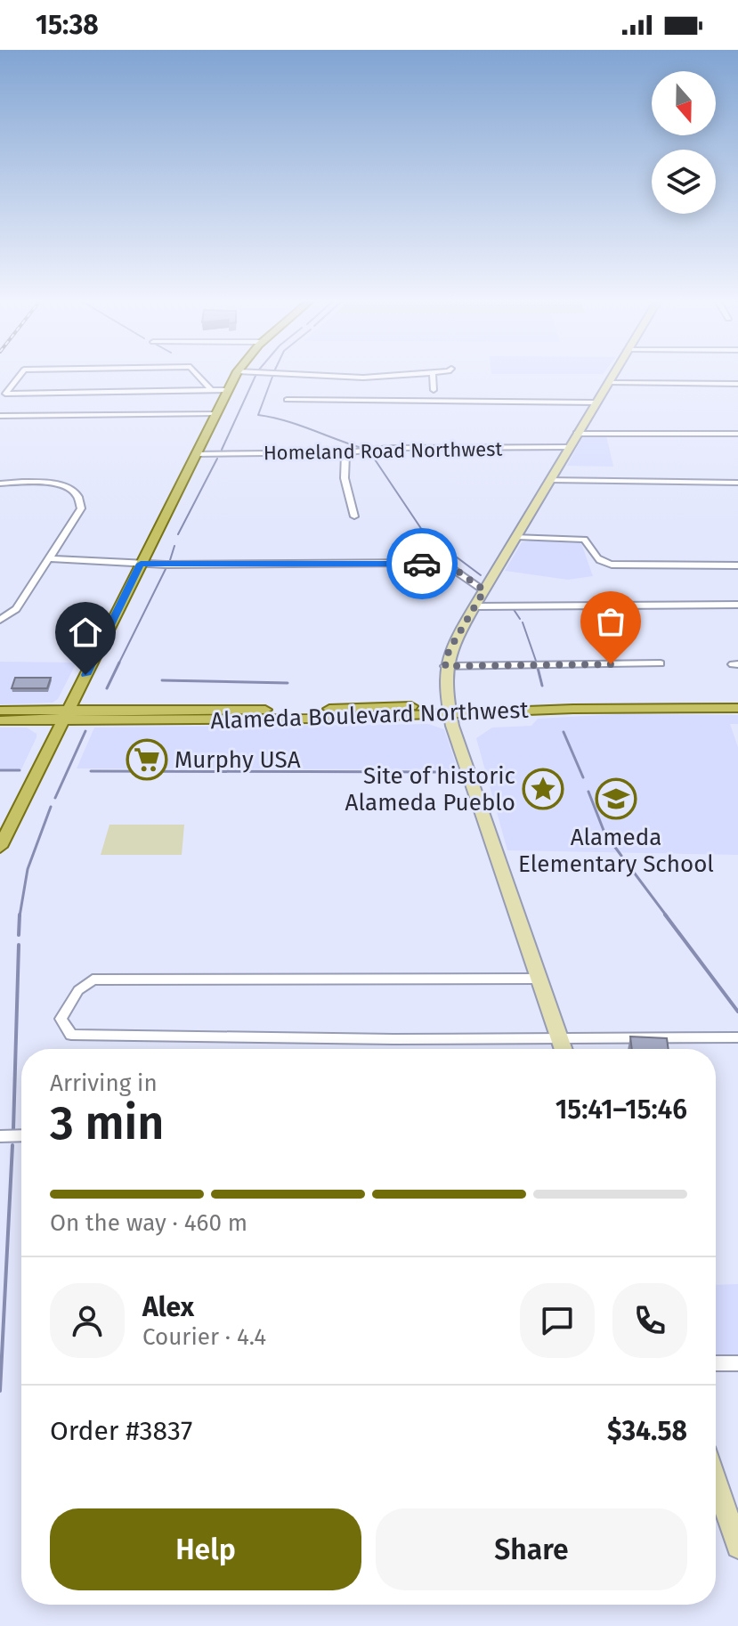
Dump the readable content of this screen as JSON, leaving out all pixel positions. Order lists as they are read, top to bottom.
{
  "streets": {
    "main road": ["Alameda Boulevard Northwest"],
    "street": ["Homeland Road Northwest"]
  },
  "places": {
    "supermarket": ["Murphy USA"],
    "place": ["Site of historic Alameda Pueblo"],
    "school or university": ["Alameda Elementary School"]
  },
  "north": "bottom",
  "page": {
    "status": "15:38",
    "heading": ["3 min", "Arriving in", "15:41–15:46"],
    "panel": [
      "Alex",
      "Courier · 4.4",
      "Order #3837",
      "$34.58"
    ],
    "bar": "On the way · 460 m",
    "buttons": ["Help", "Share"]
  }
}
